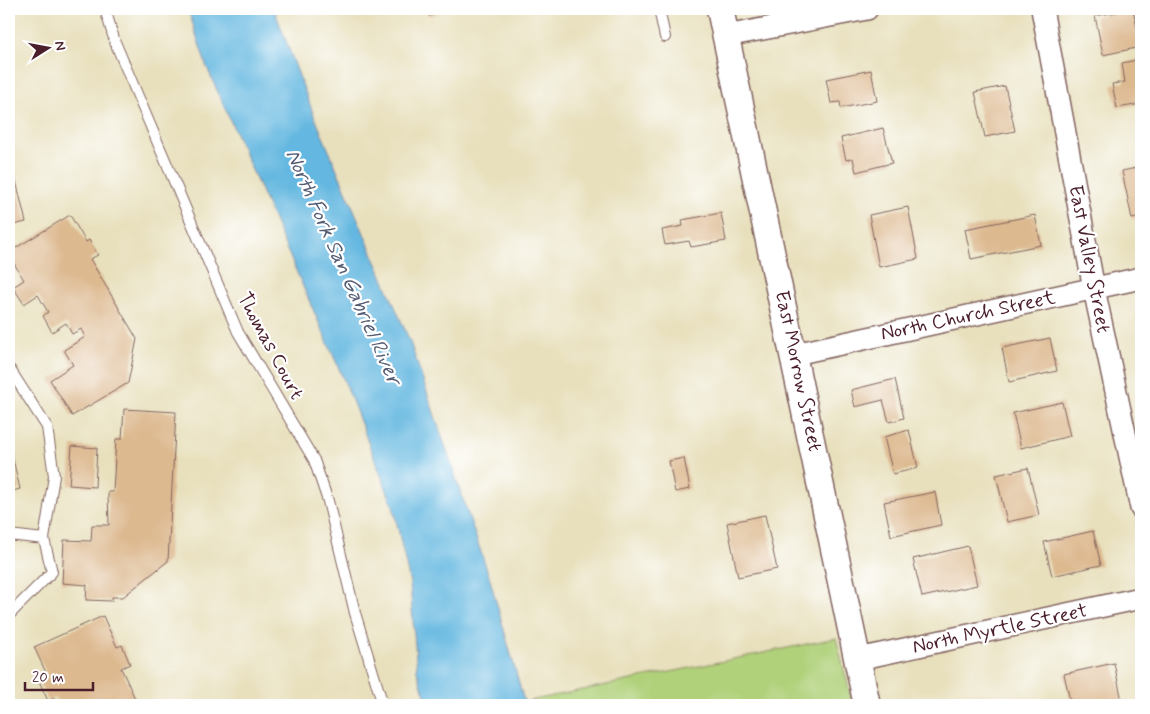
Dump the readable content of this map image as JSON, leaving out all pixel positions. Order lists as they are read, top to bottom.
{
  "streets": {
    "street": [
      "East Valley Street",
      "North Church Street",
      "East Morrow Street",
      "North Myrtle Street"
    ],
    "lane": ["Thomas Court"]
  },
  "crossings": [
    ["East Valley Street", "North Church Street"],
    ["North Church Street", "East Morrow Street"],
    ["East Morrow Street", "North Myrtle Street"]
  ],
  "water": ["North Fork San Gabriel River"],
  "scale_bar": "20 m",
  "north": "right"
}
